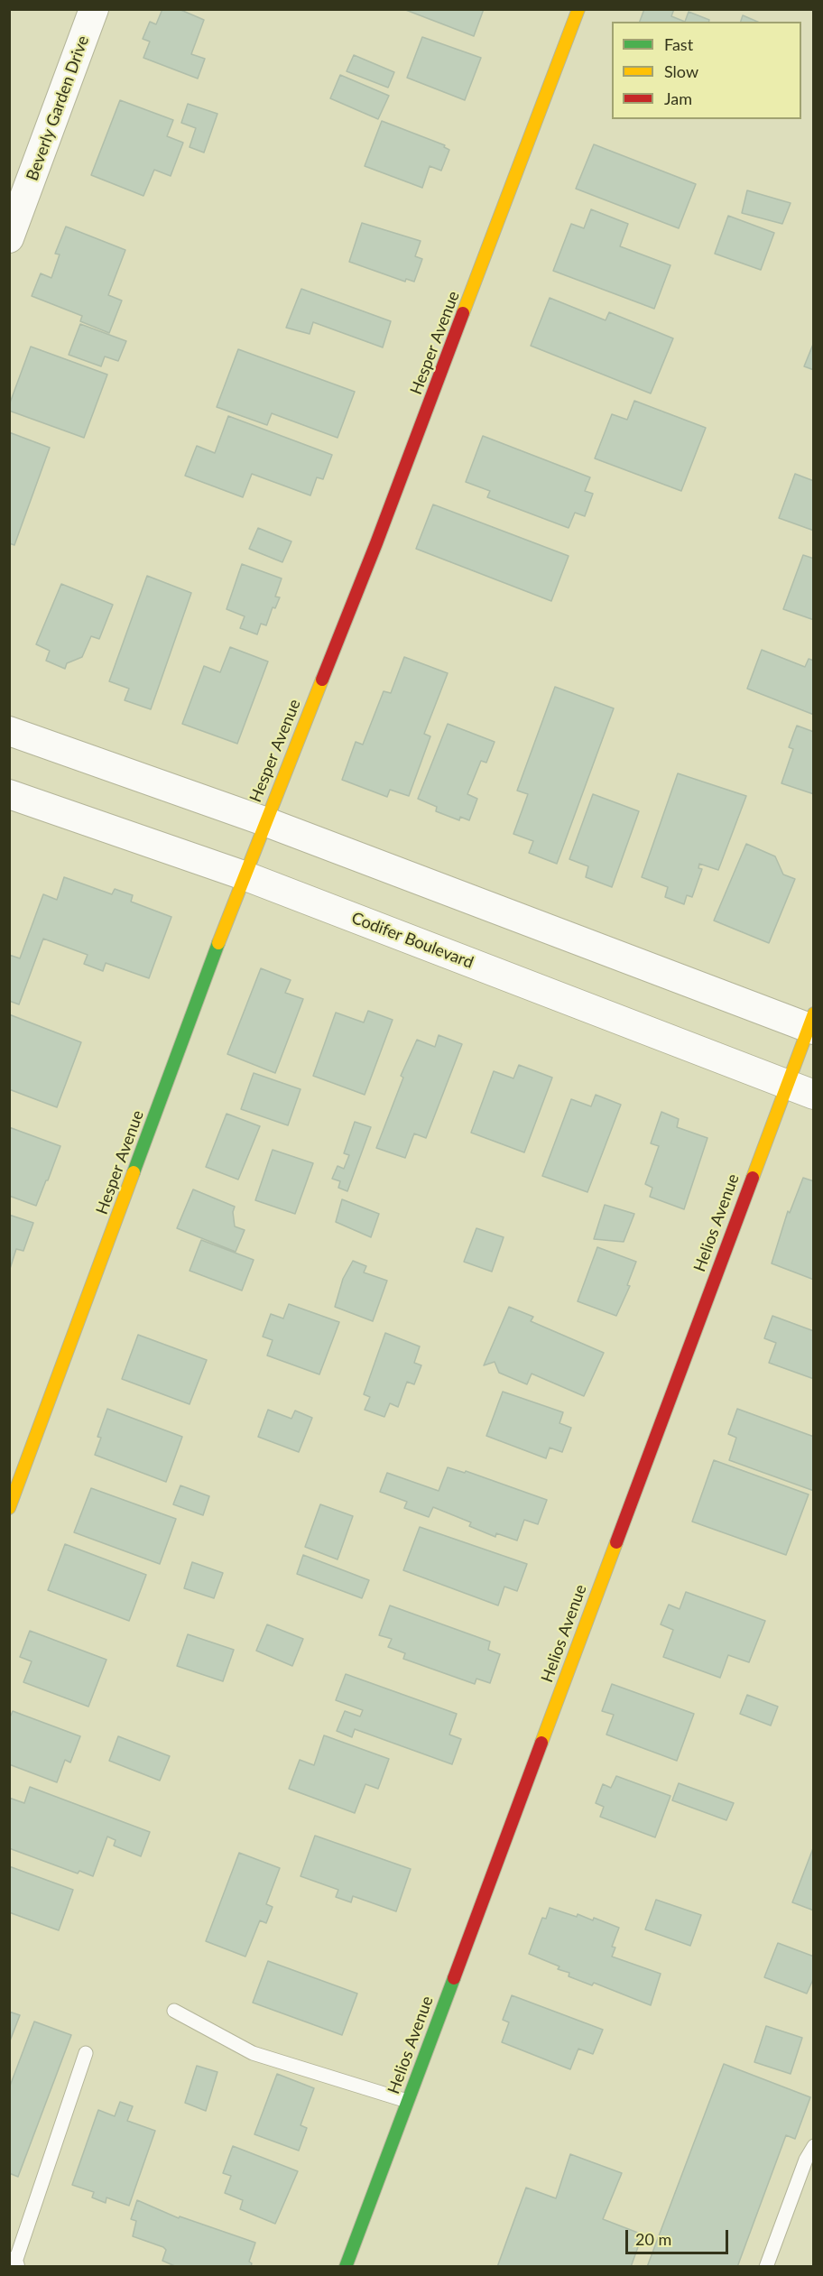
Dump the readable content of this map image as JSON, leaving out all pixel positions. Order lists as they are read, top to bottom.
{
  "streets": {
    "street": [
      "Beverly Garden Drive",
      "Hesper Avenue",
      "Codifer Boulevard",
      "Helios Avenue"
    ]
  },
  "crossings": [
    ["Hesper Avenue", "Codifer Boulevard"],
    ["Codifer Boulevard", "Helios Avenue"]
  ],
  "legend": ["Fast", "Slow", "Jam"],
  "scale_bar": "20 m"
}
